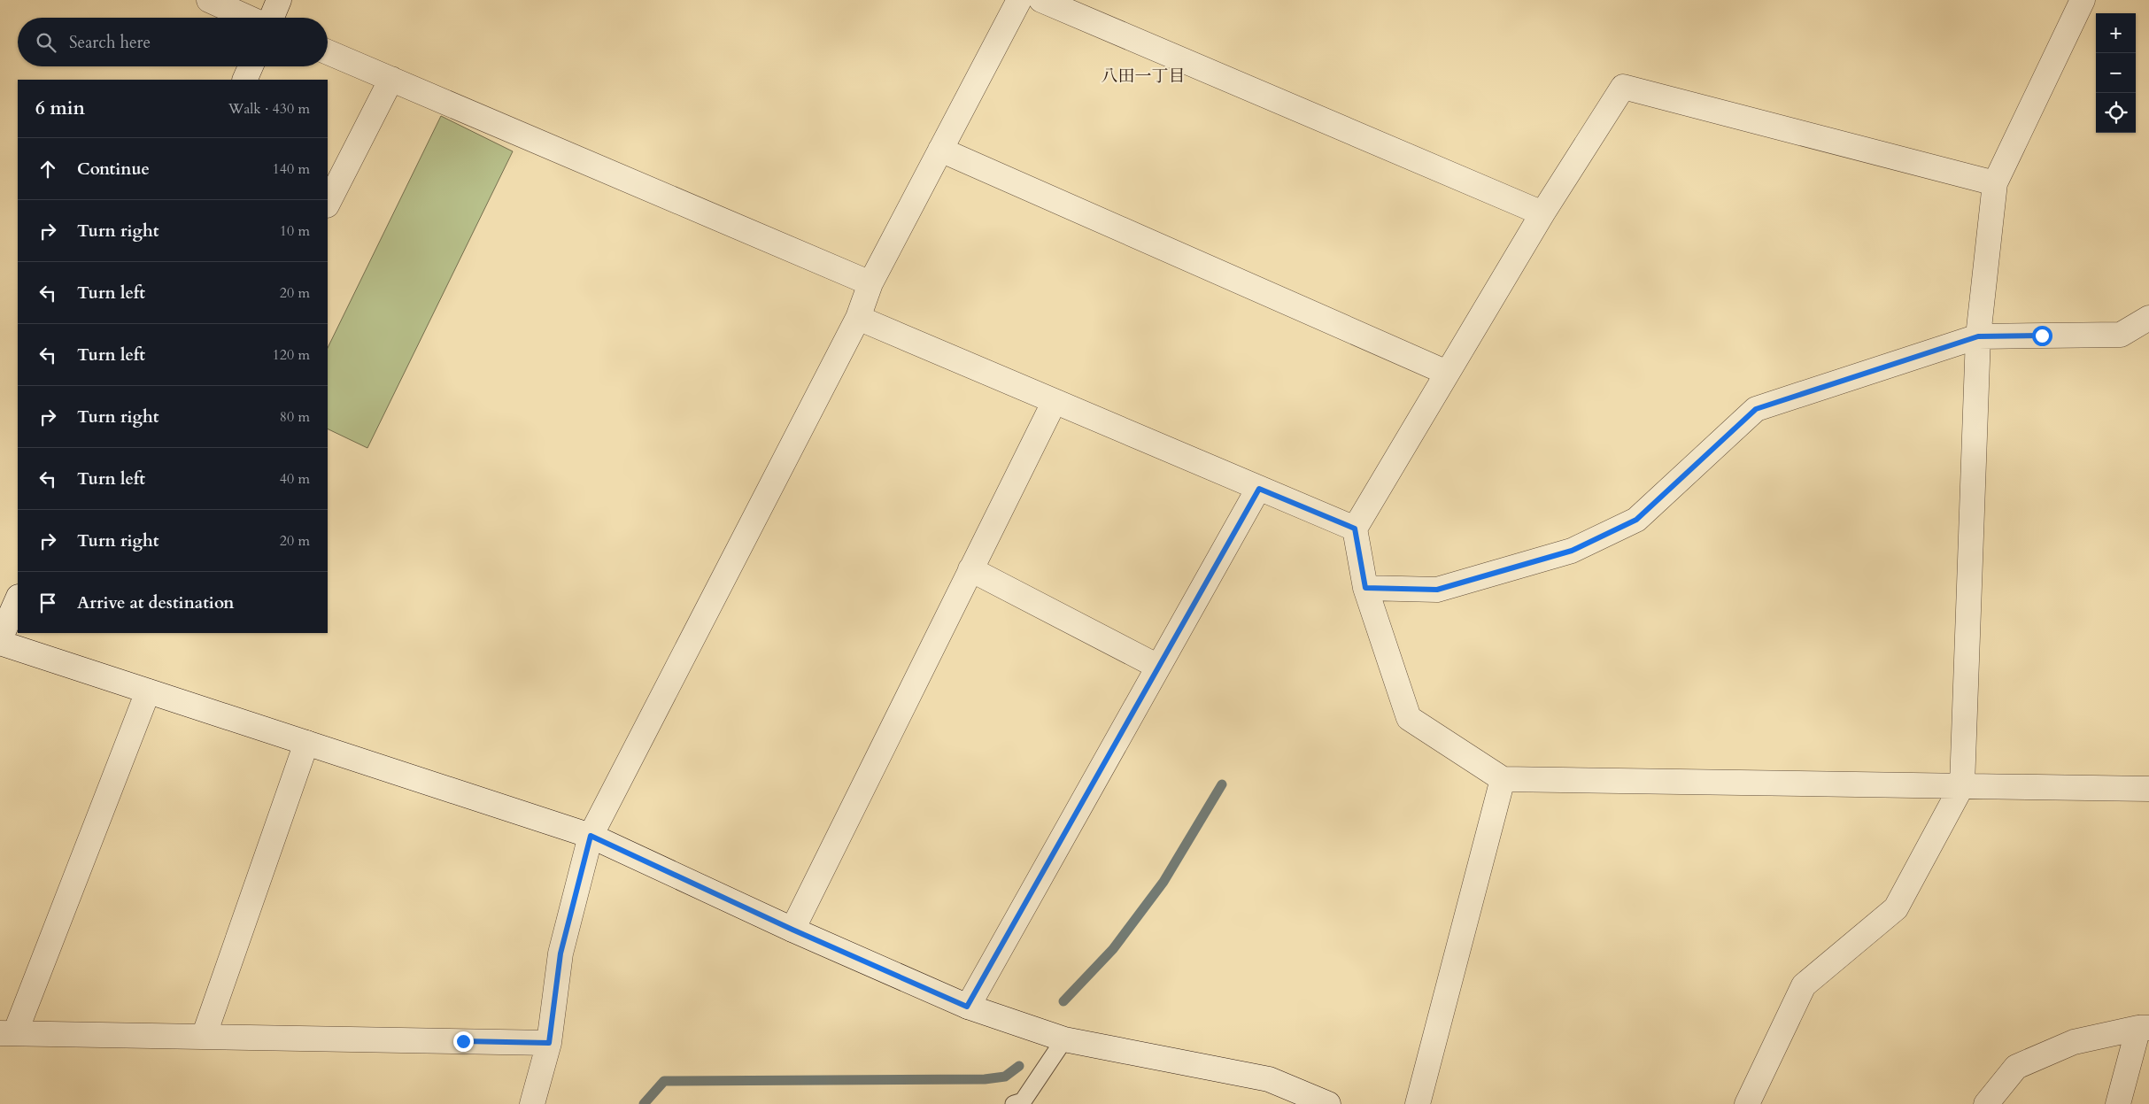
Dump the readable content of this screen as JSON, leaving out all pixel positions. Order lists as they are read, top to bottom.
{
  "districts": ["八田一丁目"],
  "page": {
    "map_buttons": ["+", "−"],
    "search": "Search here",
    "heading": ["6 min", "Walk · 430 m"],
    "list": [
      ["Continue", "140 m"],
      ["Turn right", "10 m"],
      ["Turn left", "20 m"],
      ["Turn left", "120 m"],
      ["Turn right", "80 m"],
      ["Turn left", "40 m"],
      ["Turn right", "20 m"],
      "Arrive at destination"
    ]
  }
}
